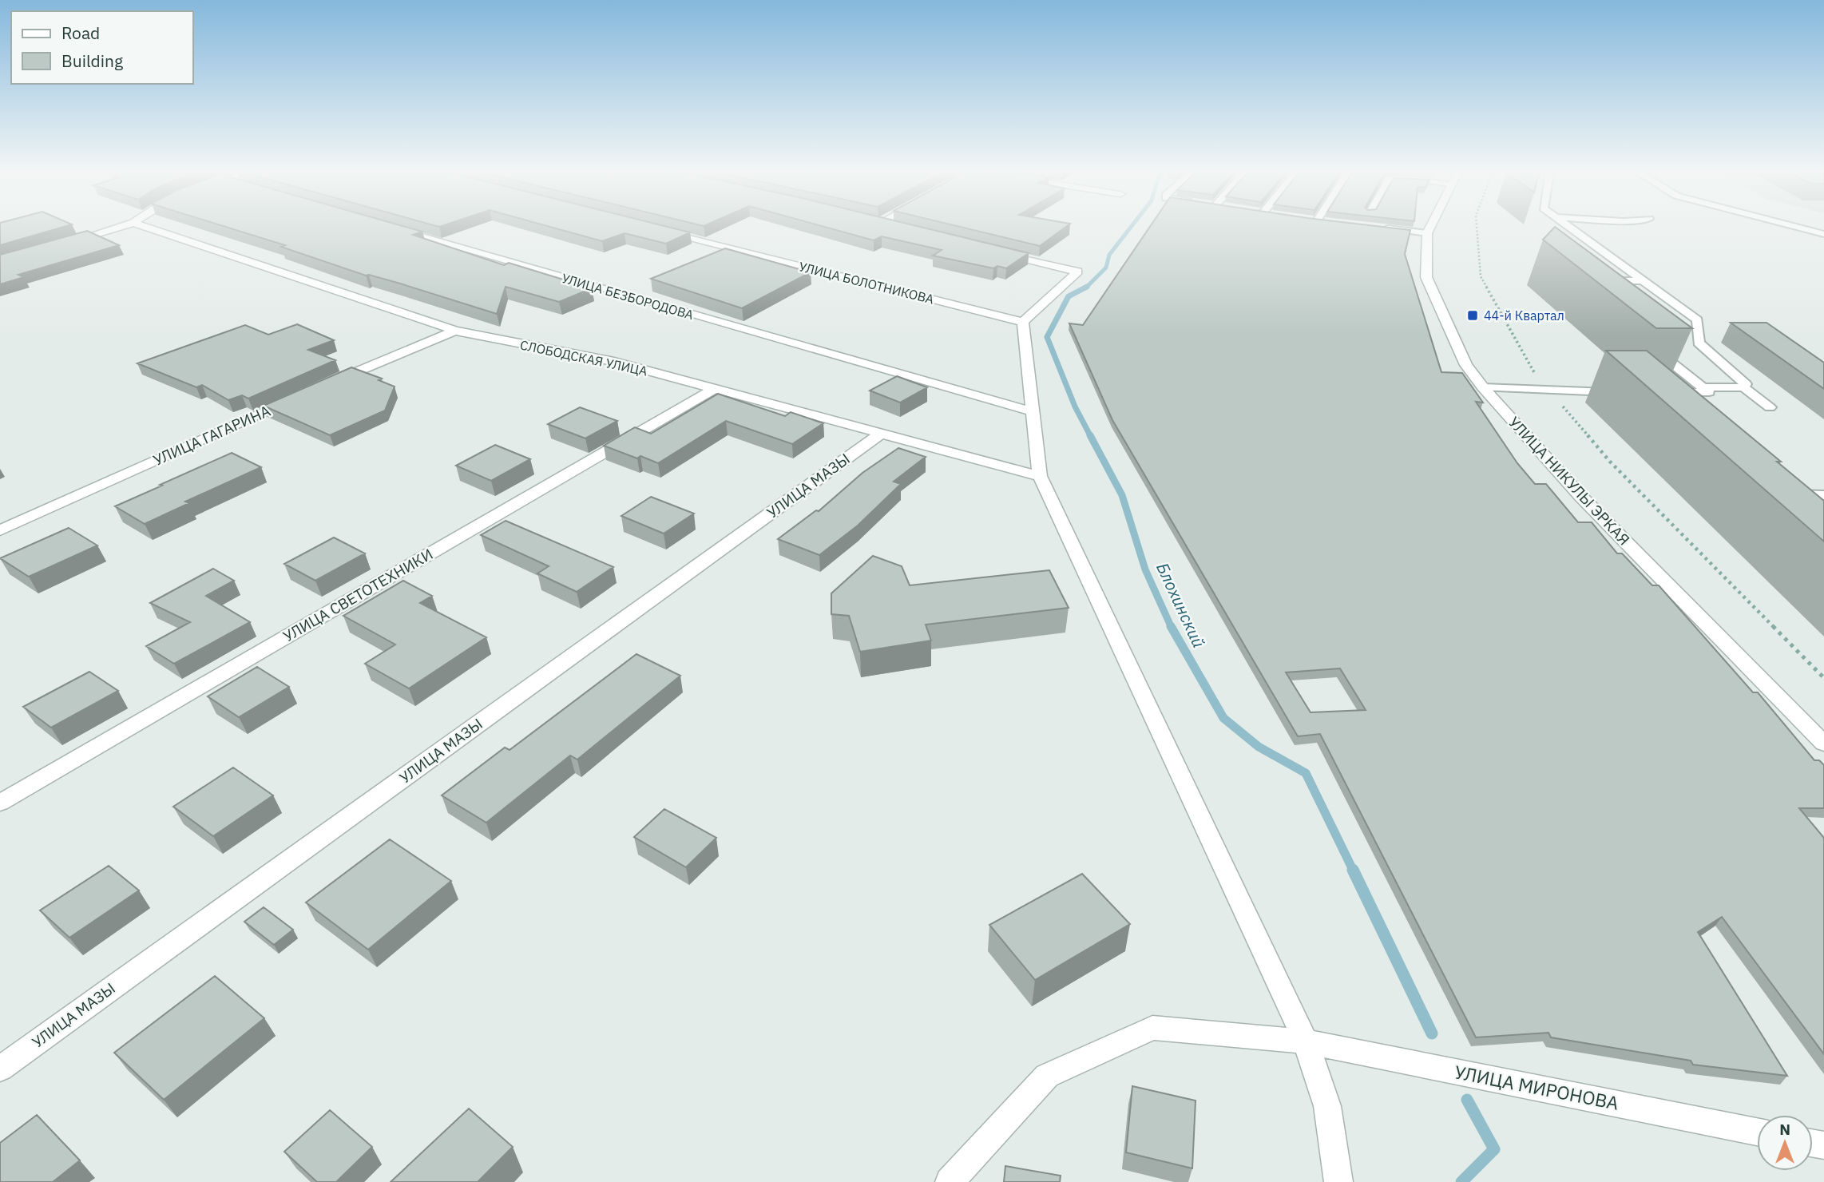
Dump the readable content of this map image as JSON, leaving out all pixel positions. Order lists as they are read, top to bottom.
{
  "streets": {
    "street": [
      "УЛИЦА БОЛОТНИКОВА",
      "УЛИЦА БЕЗБОРОДОВА",
      "СЛОБОДСКАЯ УЛИЦА",
      "УЛИЦА ГАГАРИНА",
      "УЛИЦА НИКУЛЫ ЭРКАЯ",
      "УЛИЦА МАЗЫ",
      "УЛИЦА СВЕТОТЕХНИКИ",
      "УЛИЦА МИРОНОВА"
    ]
  },
  "crossings": [
    ["СЛОБОДСКАЯ УЛИЦА", "УЛИЦА МАЗЫ"],
    ["СЛОБОДСКАЯ УЛИЦА", "УЛИЦА СВЕТОТЕХНИКИ"]
  ],
  "water": ["Блохинский"],
  "places": {
    "transit": ["44-й Квартал"]
  },
  "legend": ["Road", "Building"],
  "north": "top"
}
